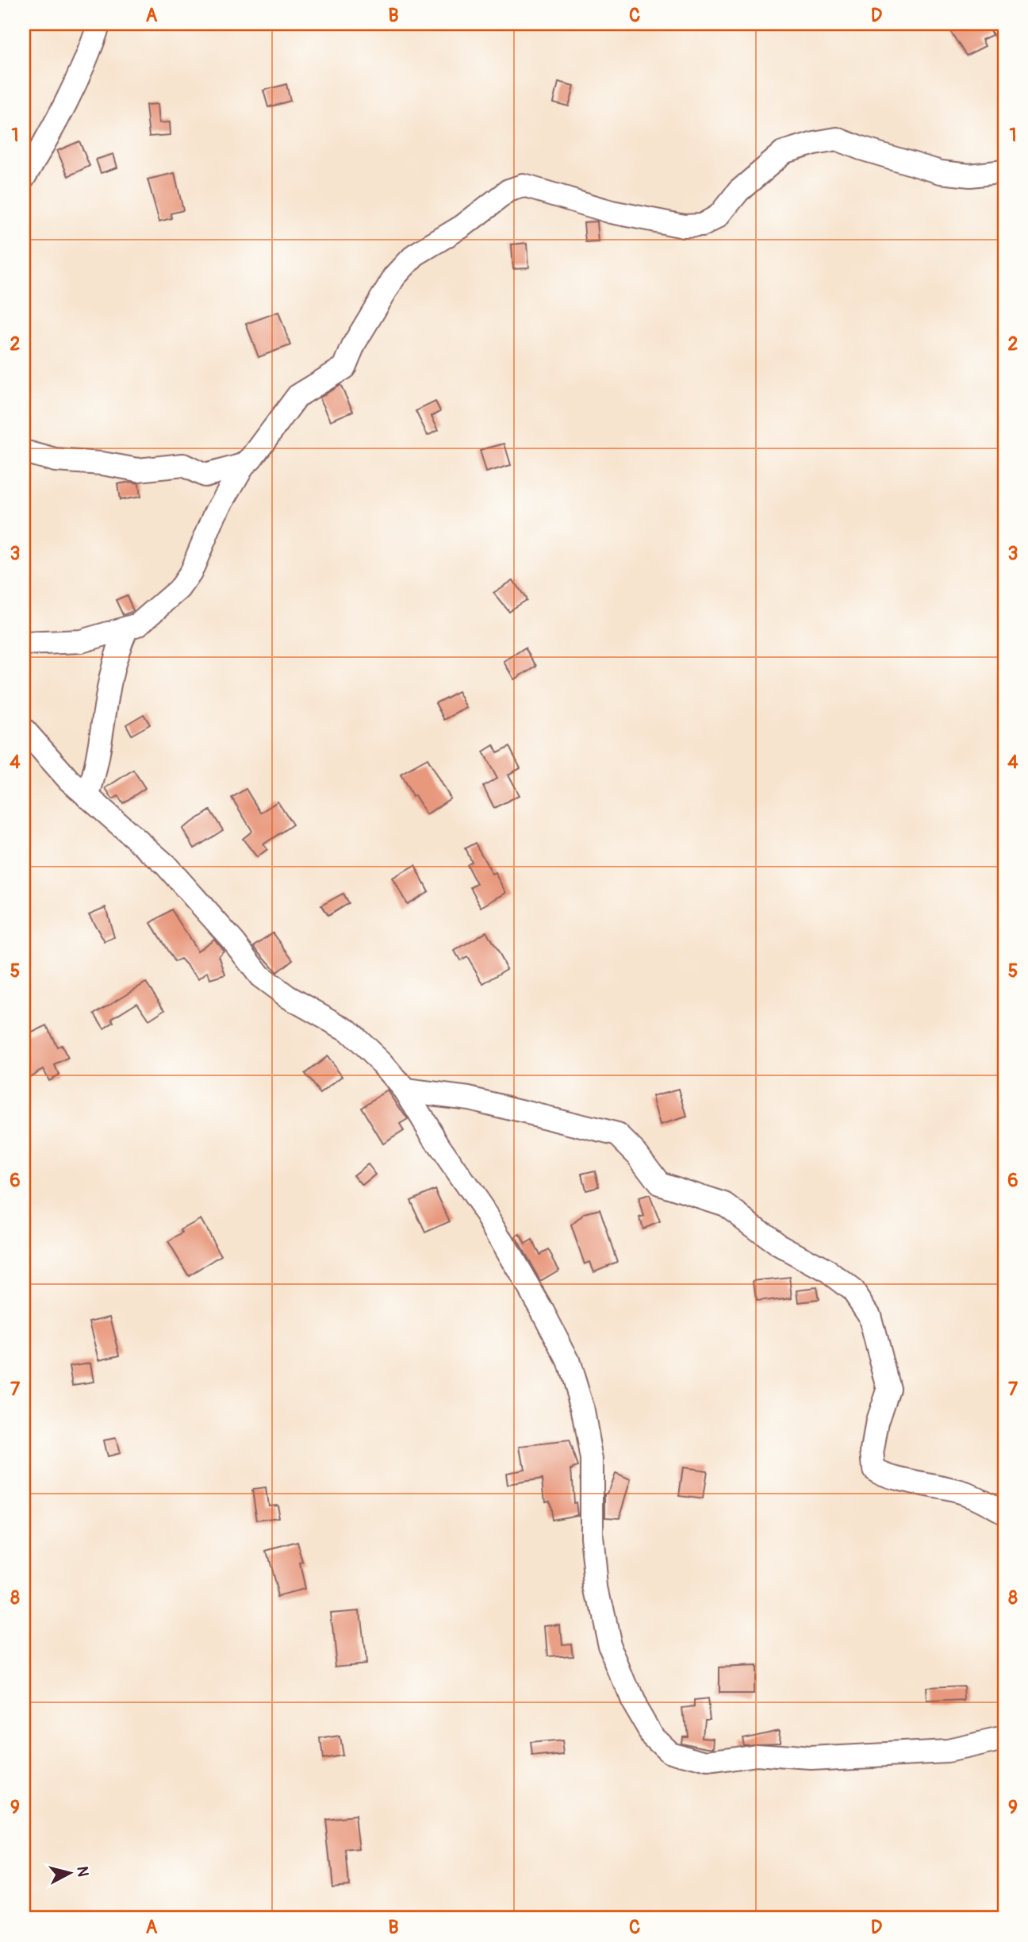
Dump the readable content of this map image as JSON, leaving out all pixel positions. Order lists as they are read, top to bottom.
{
  "north": "right",
  "grid": {
    "columns": [
      "A",
      "B",
      "C",
      "D"
    ],
    "rows": [
      "1",
      "2",
      "3",
      "4",
      "5",
      "6",
      "7",
      "8",
      "9"
    ]
  }
}
